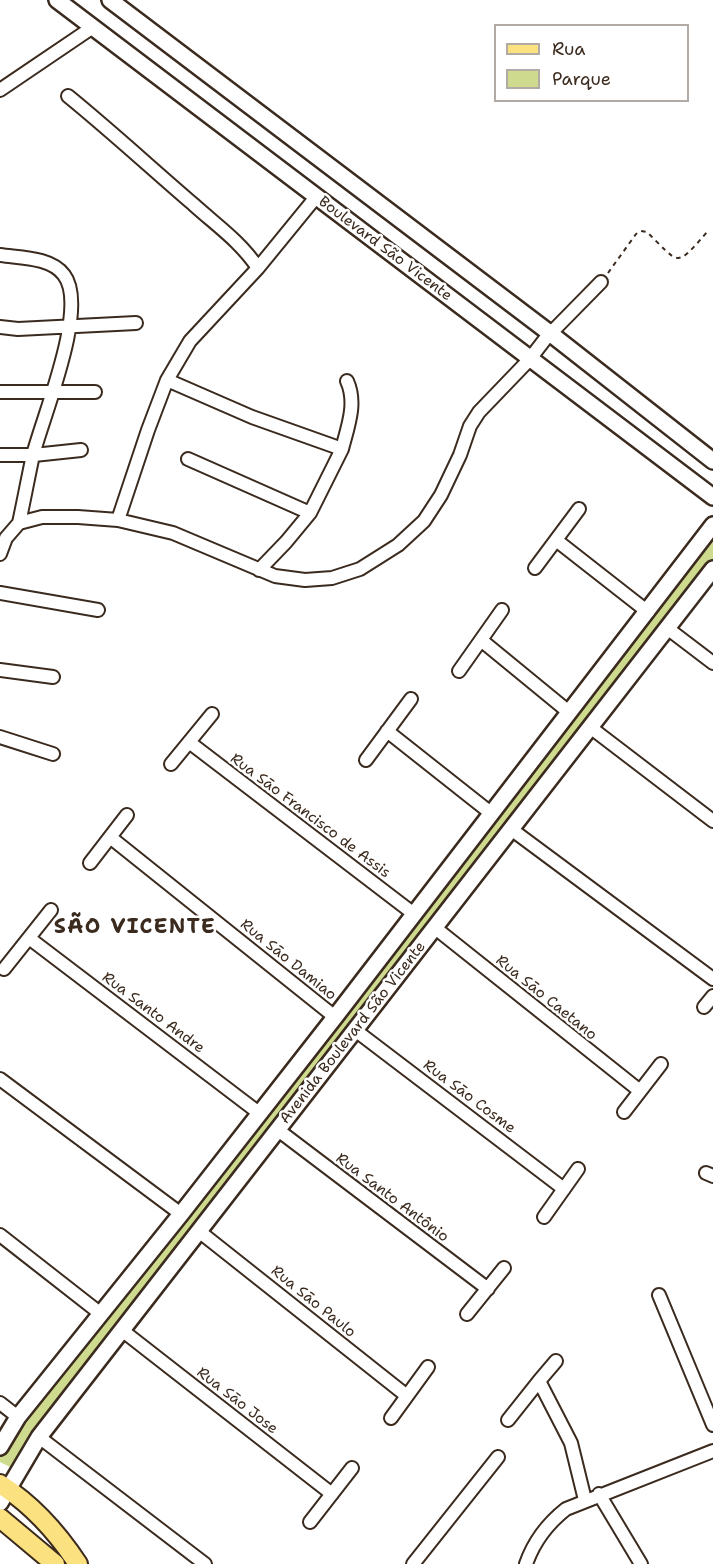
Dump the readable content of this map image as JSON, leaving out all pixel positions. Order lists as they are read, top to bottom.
{
  "streets": {
    "street": [
      "Boulevard São Vicente",
      "Rua Sāo Francisco de Assis",
      "Rua Sāo Damiao",
      "Rua Sāo Caetano",
      "Rua Santo Andre",
      "Avenida Boulevard São Vicente",
      "Rua Sāo Cosme",
      "Rua Santo Antônio",
      "Rua Sāo Paulo",
      "Rua Sāo Jose"
    ]
  },
  "crossings": [
    ["Rua Sāo Francisco de Assis", "Avenida Boulevard São Vicente"],
    ["Rua Sāo Damiao", "Avenida Boulevard São Vicente"],
    ["Rua Sāo Caetano", "Avenida Boulevard São Vicente"],
    ["Rua Santo Andre", "Avenida Boulevard São Vicente"],
    ["Avenida Boulevard São Vicente", "Rua Sāo Cosme"],
    ["Avenida Boulevard São Vicente", "Rua Santo Antônio"],
    ["Avenida Boulevard São Vicente", "Rua Sāo Paulo"],
    ["Avenida Boulevard São Vicente", "Rua Sāo Jose"]
  ],
  "districts": ["SÃO VICENTE"],
  "legend": ["Rua", "Parque"]
}
